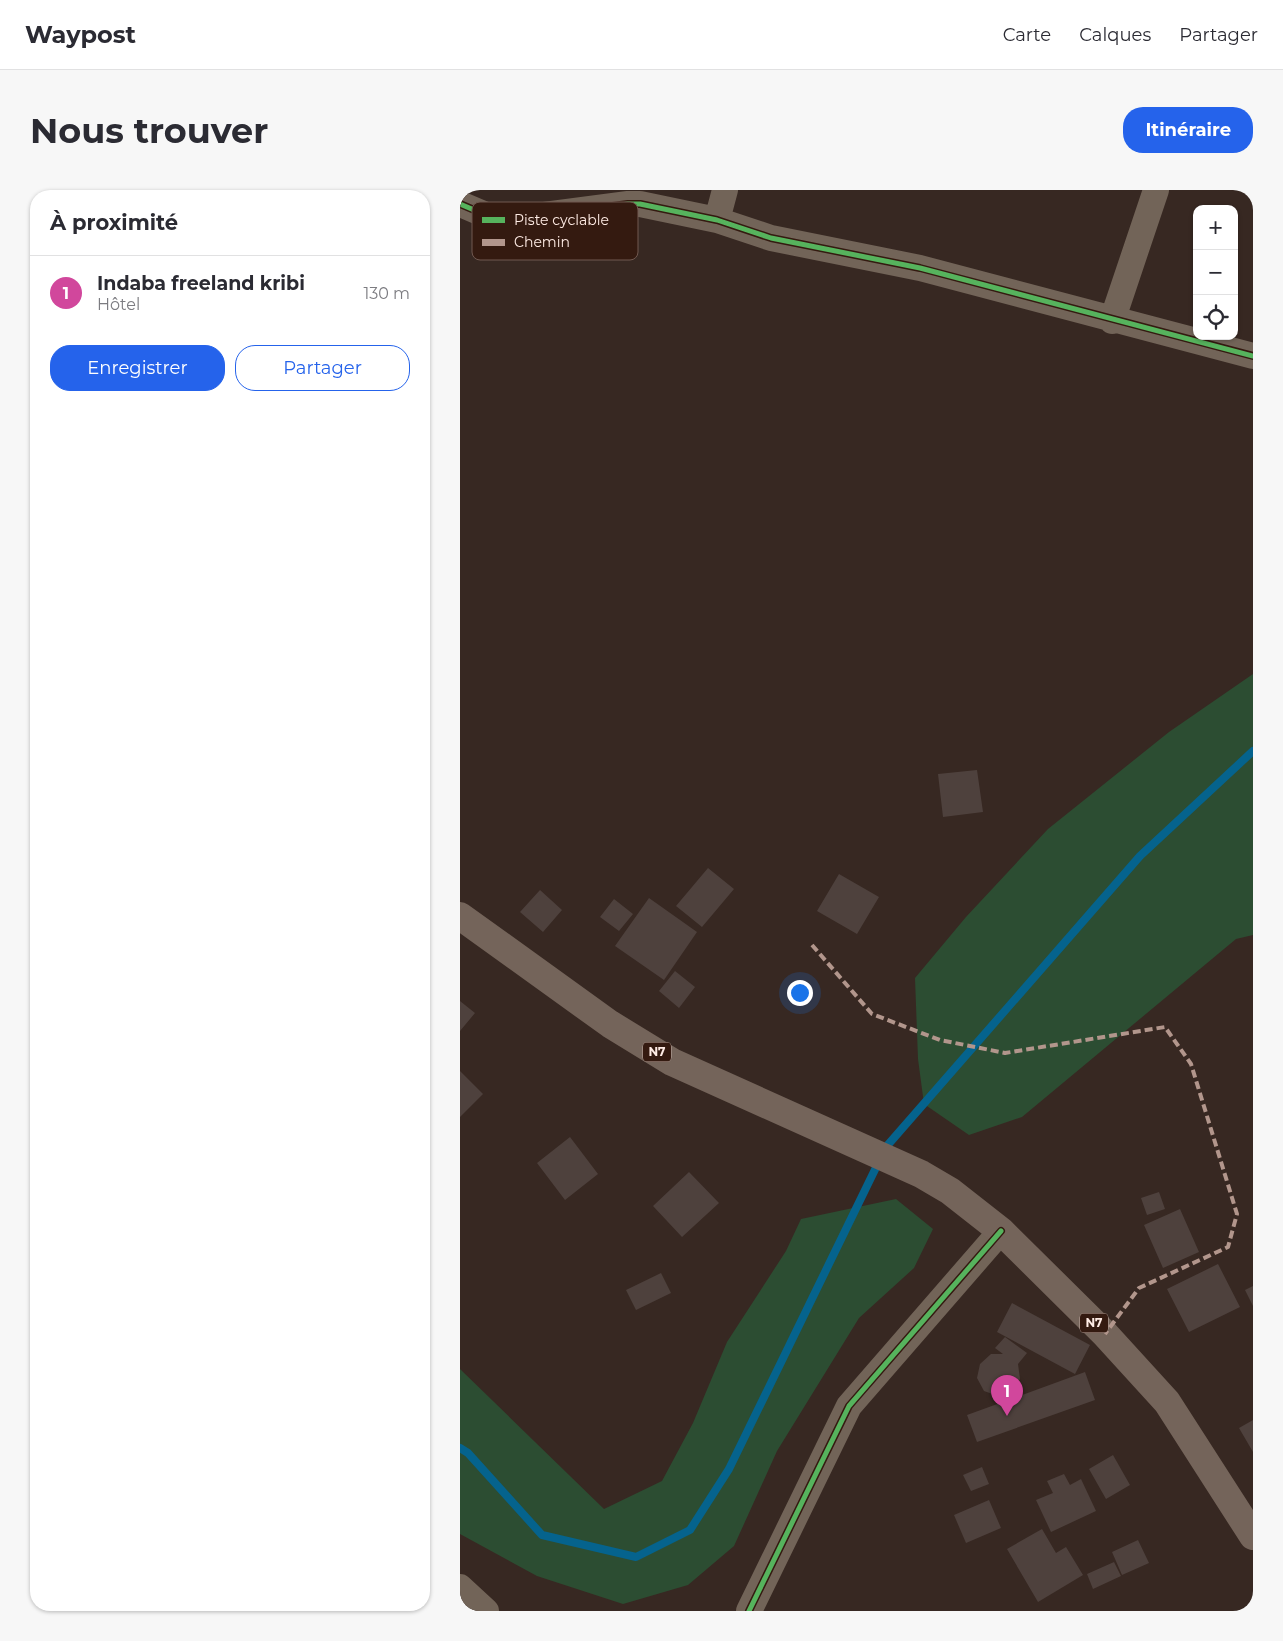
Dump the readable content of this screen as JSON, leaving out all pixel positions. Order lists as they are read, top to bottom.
{
  "streets": {
    "highway": ["N7"]
  },
  "legend": ["Piste cyclable", "Chemin"],
  "page": {
    "header": "Waypost",
    "nav": ["Carte", "Calques", "Partager"],
    "buttons": [
      "Itinéraire",
      ["Enregistrer", "Partager"]
    ],
    "title": "Nous trouver",
    "heading": "À proximité",
    "map_buttons": ["+", "−"],
    "list": [
      {
        "mark": "1",
        "name": "Indaba freeland kribi",
        "note": "Hôtel",
        "value": "130 m"
      }
    ],
    "pins": "1"
  }
}
